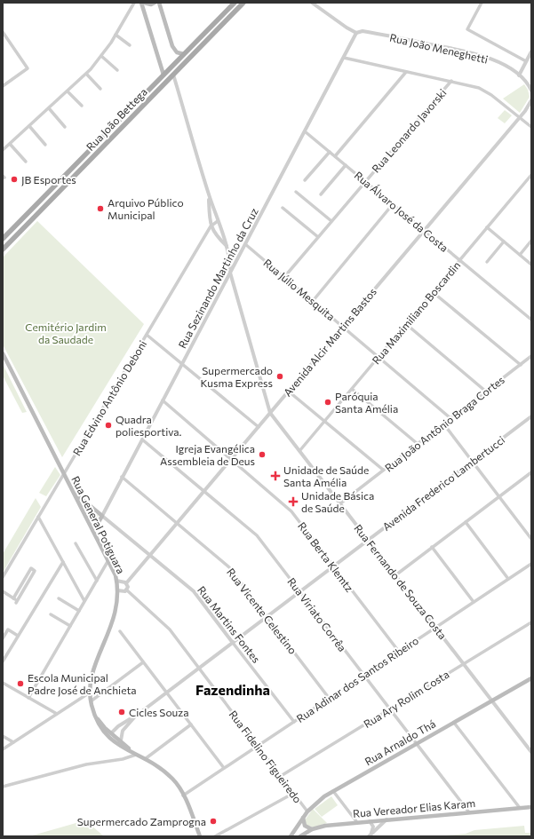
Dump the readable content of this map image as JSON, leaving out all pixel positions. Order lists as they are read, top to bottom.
{
  "streets": {
    "main road": [
      "Rua João Bettega",
      "Rua Sezinando Martinho da Cruz",
      "Rua General Potiguara",
      "Rua Martins Fontes",
      "Rua Arnaldo Thá",
      "Rua Vereador Elias Karam"
    ],
    "street": [
      "Rua João Meneghetti",
      "Rua Leonardo Javorski",
      "Rua Álvaro José da Costa",
      "Rua Júlio Mesquita",
      "Rua Maximiliano Boscardin",
      "Avenida Alcir Martins Bastos",
      "Rua Edvino Antônio Deboni",
      "Rua João Antônio Braga Cortes",
      "Avenida Frederico Lambertucci",
      "Rua Berta Klemtz",
      "Rua Fernando de Souza Costa",
      "Rua Vicente Celestino",
      "Rua Viriato Corrêa",
      "Rua Adinar dos Santos Ribeiro",
      "Rua Ary Rolim Costa",
      "Rua Fidelino Figueiredo"
    ]
  },
  "crossings": [
    ["Rua João Meneghetti", "Rua Sezinando Martinho da Cruz"],
    ["Rua João Bettega", "Rua Fernando de Souza Costa"],
    ["Rua Leonardo Javorski", "Rua Álvaro José da Costa"],
    ["Rua Leonardo Javorski", "Rua Júlio Mesquita"],
    ["Rua Álvaro José da Costa", "Rua Sezinando Martinho da Cruz"],
    ["Rua Álvaro José da Costa", "Rua Maximiliano Boscardin"],
    ["Rua Álvaro José da Costa", "Avenida Alcir Martins Bastos"],
    ["Rua Sezinando Martinho da Cruz", "Rua Júlio Mesquita"],
    ["Rua Sezinando Martinho da Cruz", "Rua General Potiguara"],
    ["Rua Sezinando Martinho da Cruz", "Rua Berta Klemtz"],
    ["Rua Sezinando Martinho da Cruz", "Rua Fernando de Souza Costa"],
    ["Rua Sezinando Martinho da Cruz", "Rua Vicente Celestino"],
    ["Rua Sezinando Martinho da Cruz", "Rua Viriato Corrêa"],
    ["Rua Sezinando Martinho da Cruz", "Rua Martins Fontes"],
    ["Rua Júlio Mesquita", "Rua Maximiliano Boscardin"],
    ["Rua Júlio Mesquita", "Avenida Alcir Martins Bastos"],
    ["Rua Júlio Mesquita", "Rua João Antônio Braga Cortes"],
    ["Rua Maximiliano Boscardin", "Rua Fernando de Souza Costa"],
    ["Avenida Alcir Martins Bastos", "Rua Berta Klemtz"],
    ["Avenida Alcir Martins Bastos", "Rua Fernando de Souza Costa"],
    ["Avenida Alcir Martins Bastos", "Rua Vicente Celestino"],
    ["Avenida Alcir Martins Bastos", "Rua Viriato Corrêa"],
    ["Avenida Alcir Martins Bastos", "Rua Martins Fontes"],
    ["Rua Edvino Antônio Deboni", "Rua General Potiguara"],
    ["Rua Edvino Antônio Deboni", "Rua Fernando de Souza Costa"],
    ["Rua João Antônio Braga Cortes", "Rua Fernando de Souza Costa"],
    ["Avenida Frederico Lambertucci", "Rua General Potiguara"],
    ["Avenida Frederico Lambertucci", "Rua Berta Klemtz"],
    ["Avenida Frederico Lambertucci", "Rua Fernando de Souza Costa"],
    ["Avenida Frederico Lambertucci", "Rua Vicente Celestino"],
    ["Avenida Frederico Lambertucci", "Rua Viriato Corrêa"],
    ["Avenida Frederico Lambertucci", "Rua Martins Fontes"],
    ["Avenida Frederico Lambertucci", "Rua Fidelino Figueiredo"],
    ["Rua General Potiguara", "Rua Martins Fontes"],
    ["Rua General Potiguara", "Rua Adinar dos Santos Ribeiro"],
    ["Rua Berta Klemtz", "Rua Adinar dos Santos Ribeiro"],
    ["Rua Fernando de Souza Costa", "Rua Adinar dos Santos Ribeiro"],
    ["Rua Fernando de Souza Costa", "Rua Ary Rolim Costa"],
    ["Rua Fernando de Souza Costa", "Rua Arnaldo Thá"],
    ["Rua Vicente Celestino", "Rua Adinar dos Santos Ribeiro"],
    ["Rua Viriato Corrêa", "Rua Adinar dos Santos Ribeiro"],
    ["Rua Viriato Corrêa", "Rua Ary Rolim Costa"],
    ["Rua Viriato Corrêa", "Rua Arnaldo Thá"],
    ["Rua Viriato Corrêa", "Rua Vereador Elias Karam"],
    ["Rua Martins Fontes", "Rua Adinar dos Santos Ribeiro"],
    ["Rua Adinar dos Santos Ribeiro", "Rua Fidelino Figueiredo"],
    ["Rua Ary Rolim Costa", "Rua Fidelino Figueiredo"],
    ["Rua Arnaldo Thá", "Rua Fidelino Figueiredo"]
  ],
  "districts": ["Fazendinha"],
  "parks": ["Cemitério Jardim da Saudade"],
  "places": {
    "other": [
      "JB Esportes",
      "Arquivo Público Municipal",
      "Supermercado Kusma Express",
      "Paróquia Santa Amélia",
      "Quadra poliesportiva.",
      "Igreja Evangélica Assembleia de Deus",
      "Escola Municipal Padre José de Anchieta",
      "Cicles Souza",
      "Supermercado Zamprogna"
    ],
    "health": ["Unidade de Saúde Santa Amélia", "Unidade Básica de Saúde"]
  }
}
